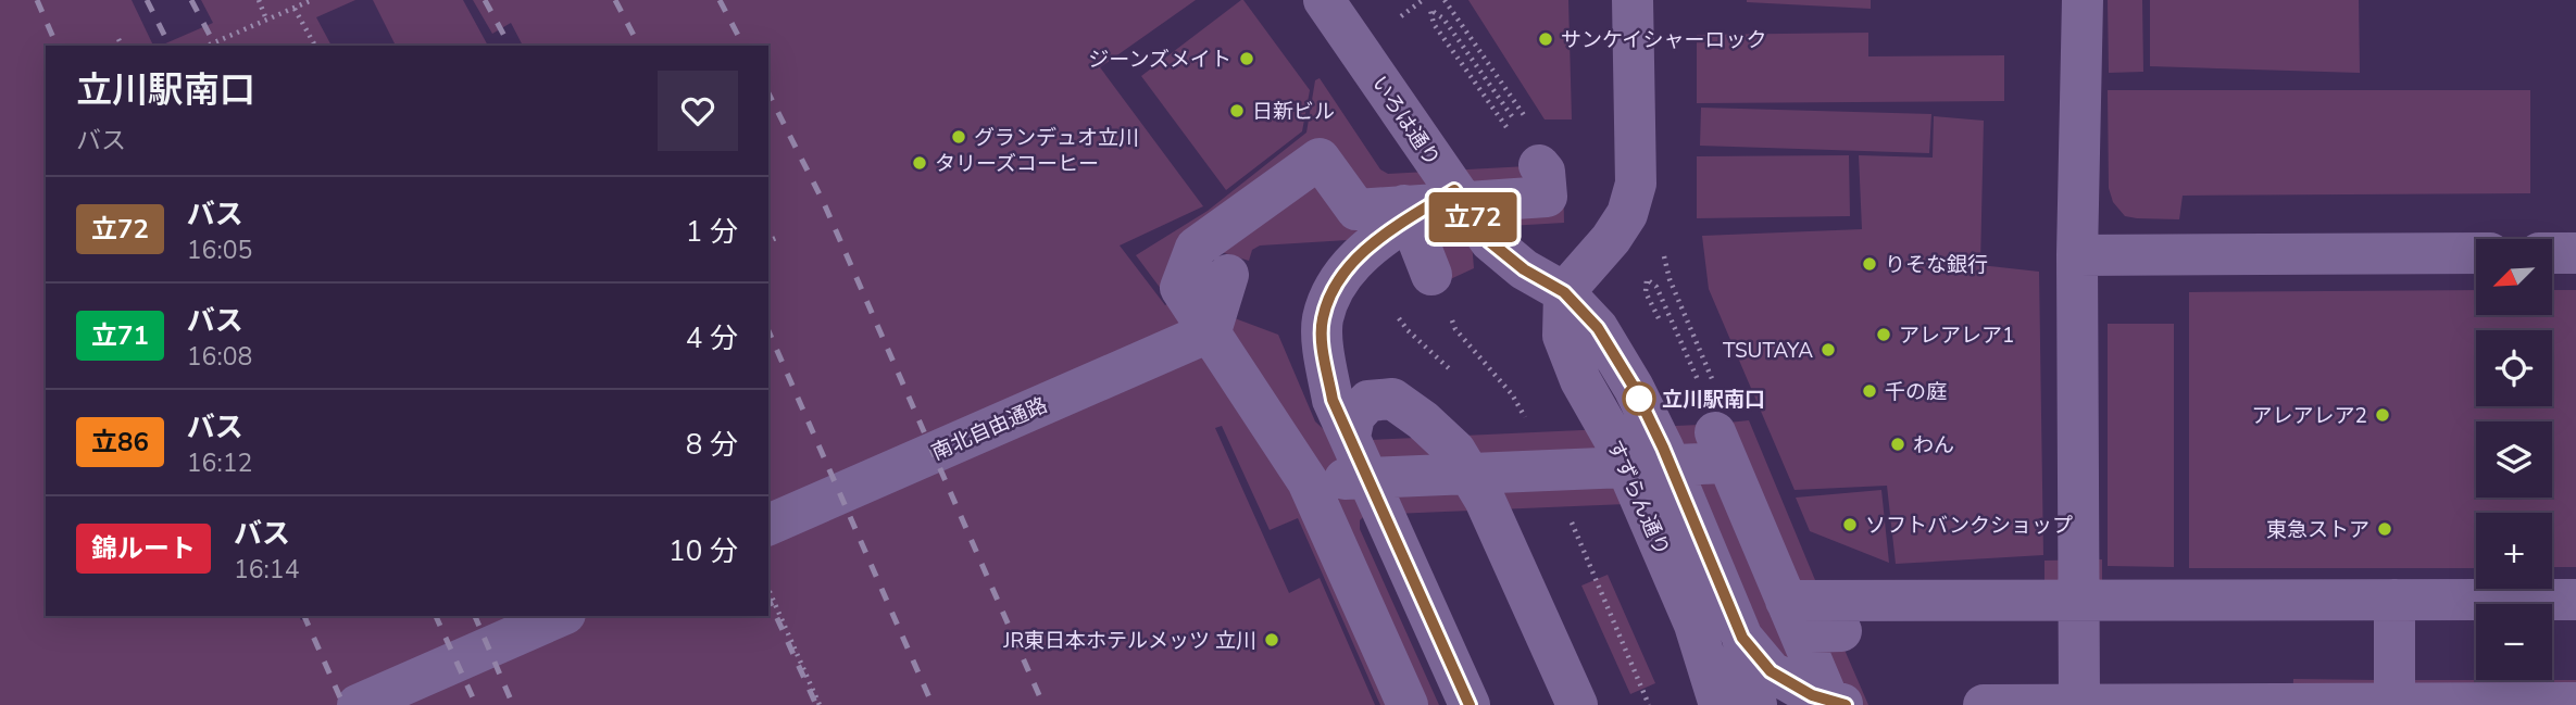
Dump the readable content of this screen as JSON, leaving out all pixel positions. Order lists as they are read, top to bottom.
{
  "streets": {
    "street": ["いろは通り", "南北自由通路", "すずらん通り"]
  },
  "crossings": [
    ["いろは通り", "すずらん通り"]
  ],
  "places": [
    "サンケイシャーロック",
    "ジーンズメイト",
    "日新ビル",
    "グランデュオ立川",
    "タリーズコーヒー",
    "りそな銀行",
    "アレアレア1",
    "TSUTAYA",
    "千の庭",
    "立川駅南口",
    "アレアレア2",
    "わん",
    "ソフトバンクショップ",
    "東急ストア",
    "JR東日本ホテルメッツ 立川"
  ],
  "lines": ["bus line 立72"],
  "north": "bottom left",
  "page": {
    "on_map": "立72",
    "heading": ["立川駅南口", "バス"],
    "list": [
      {
        "mark": "立72",
        "name": "バス",
        "note": "16:05",
        "value": "1 分"
      },
      {
        "mark": "立71",
        "name": "バス",
        "note": "16:08",
        "value": "4 分"
      },
      {
        "mark": "立86",
        "name": "バス",
        "note": "16:12",
        "value": "8 分"
      },
      {
        "mark": "錦ルート",
        "name": "バス",
        "note": "16:14",
        "value": "10 分"
      }
    ],
    "map_buttons": ["+", "−"]
  }
}
